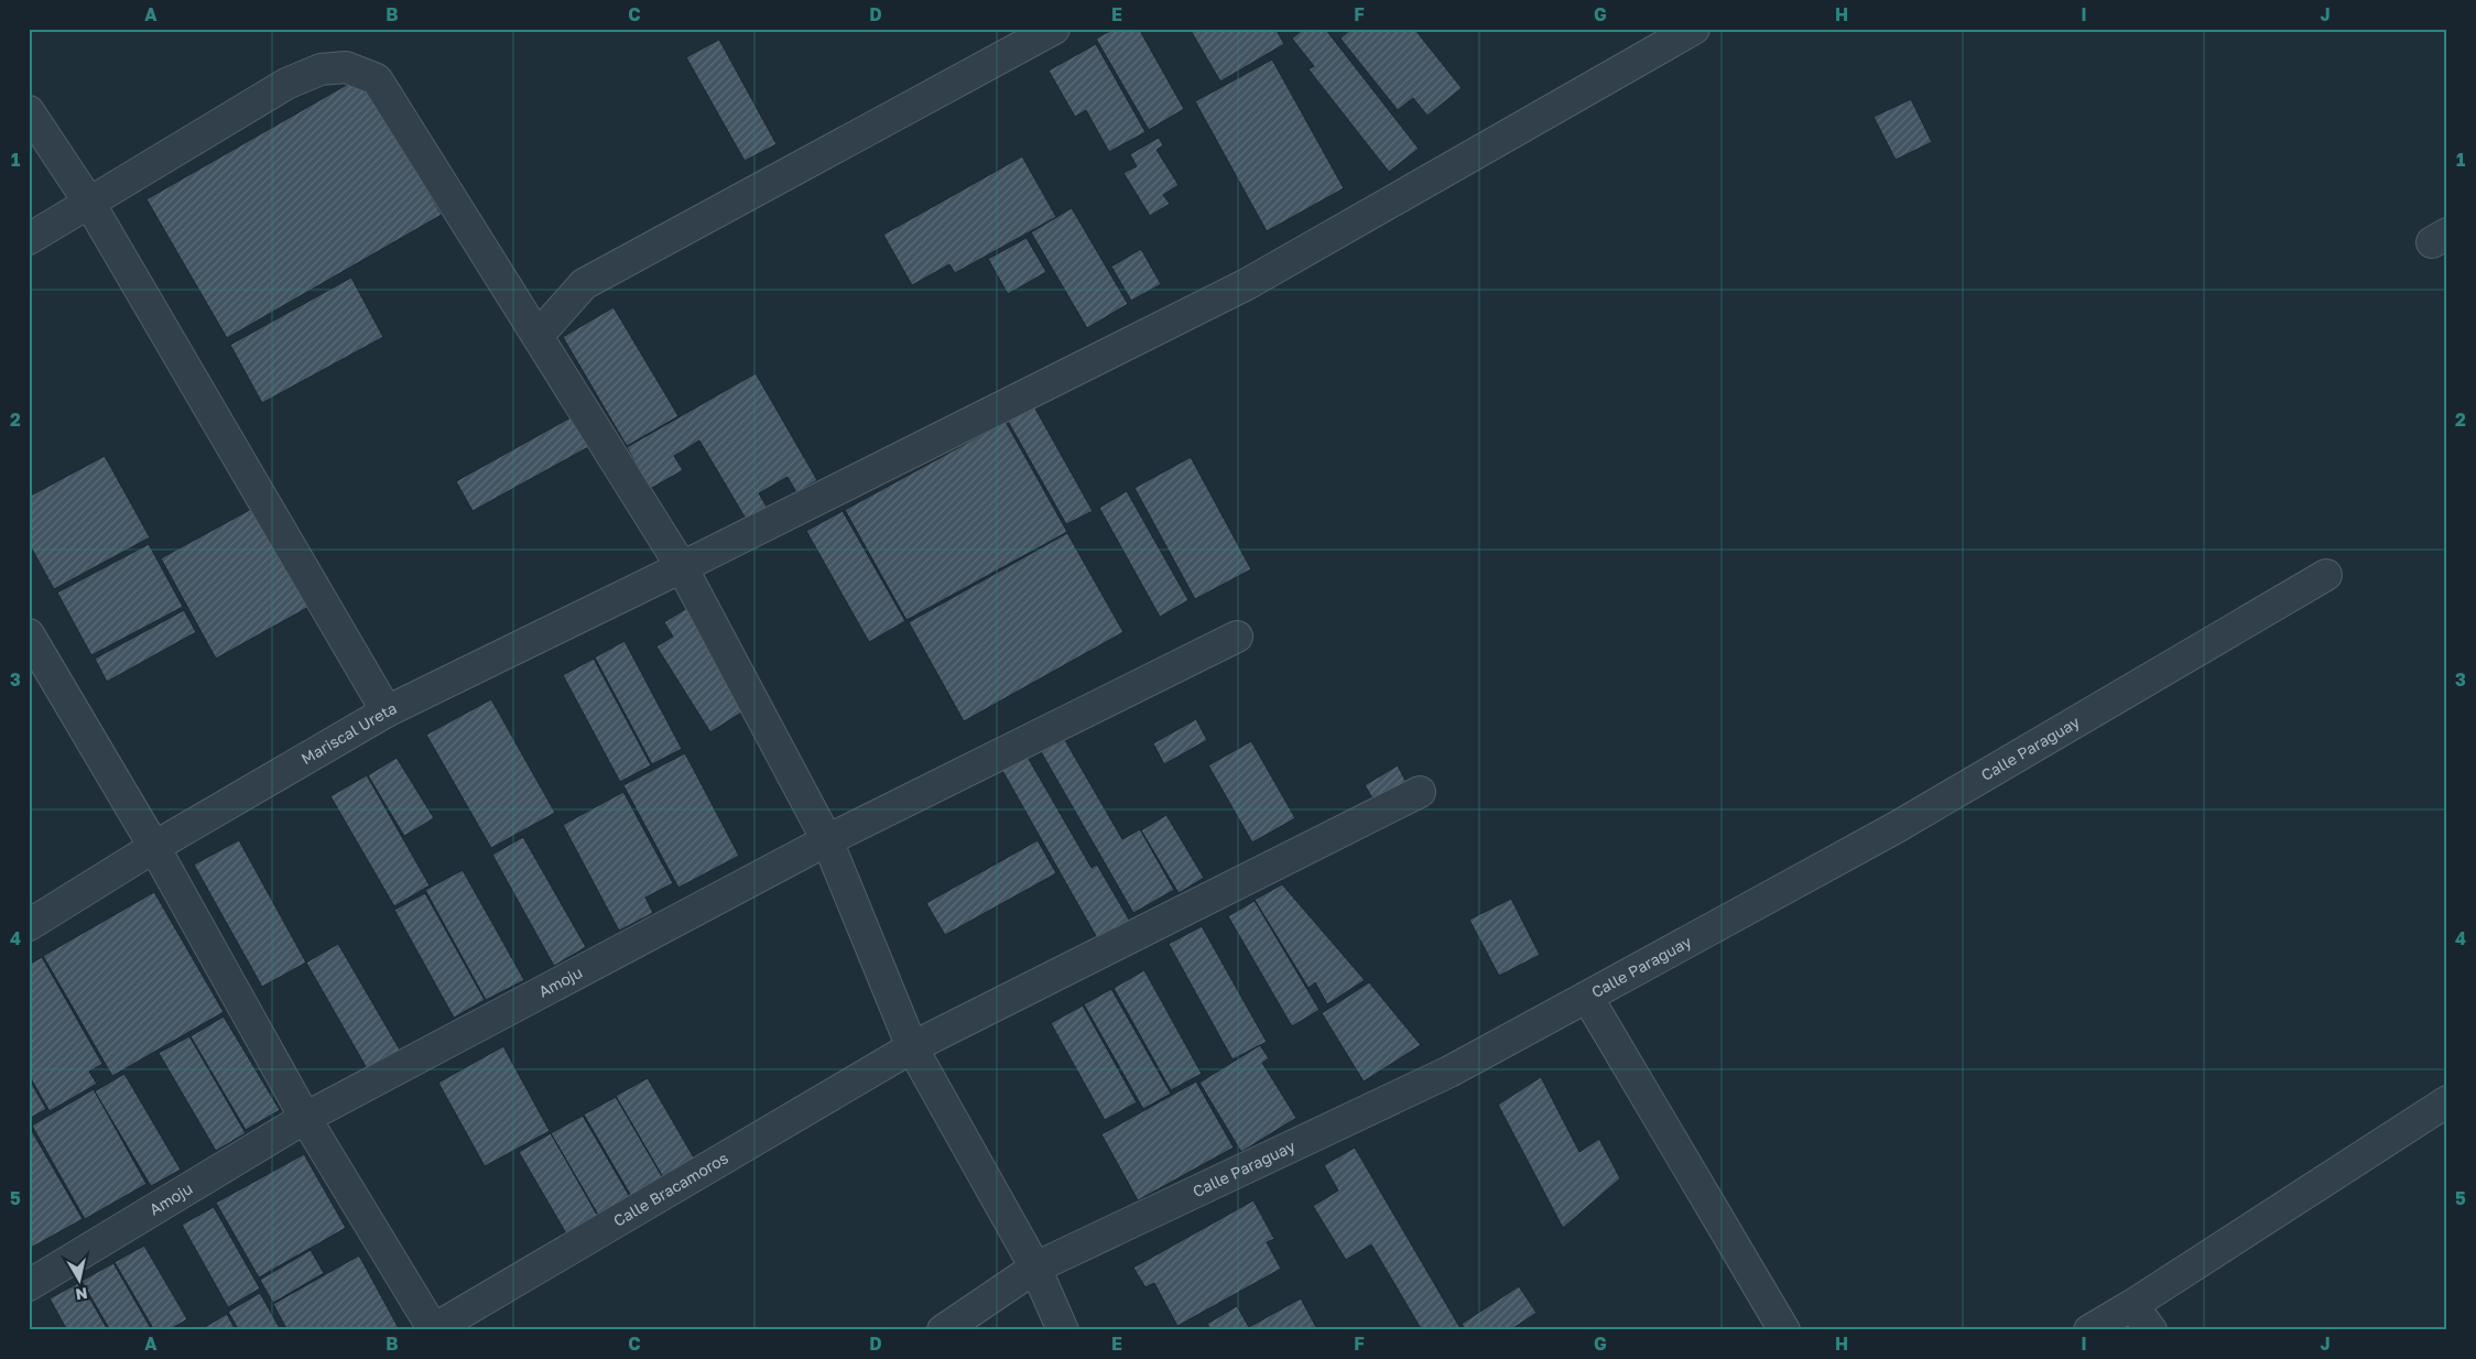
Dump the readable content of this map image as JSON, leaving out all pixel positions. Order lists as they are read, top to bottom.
{
  "streets": {
    "street": [
      "Mariscal Ureta",
      "Calle Paraguay",
      "Amoju",
      "Calle Bracamoros"
    ]
  },
  "north": "bottom",
  "grid": {
    "columns": [
      "A",
      "B",
      "C",
      "D",
      "E",
      "F",
      "G",
      "H",
      "I",
      "J"
    ],
    "rows": [
      "1",
      "2",
      "3",
      "4",
      "5"
    ]
  }
}
